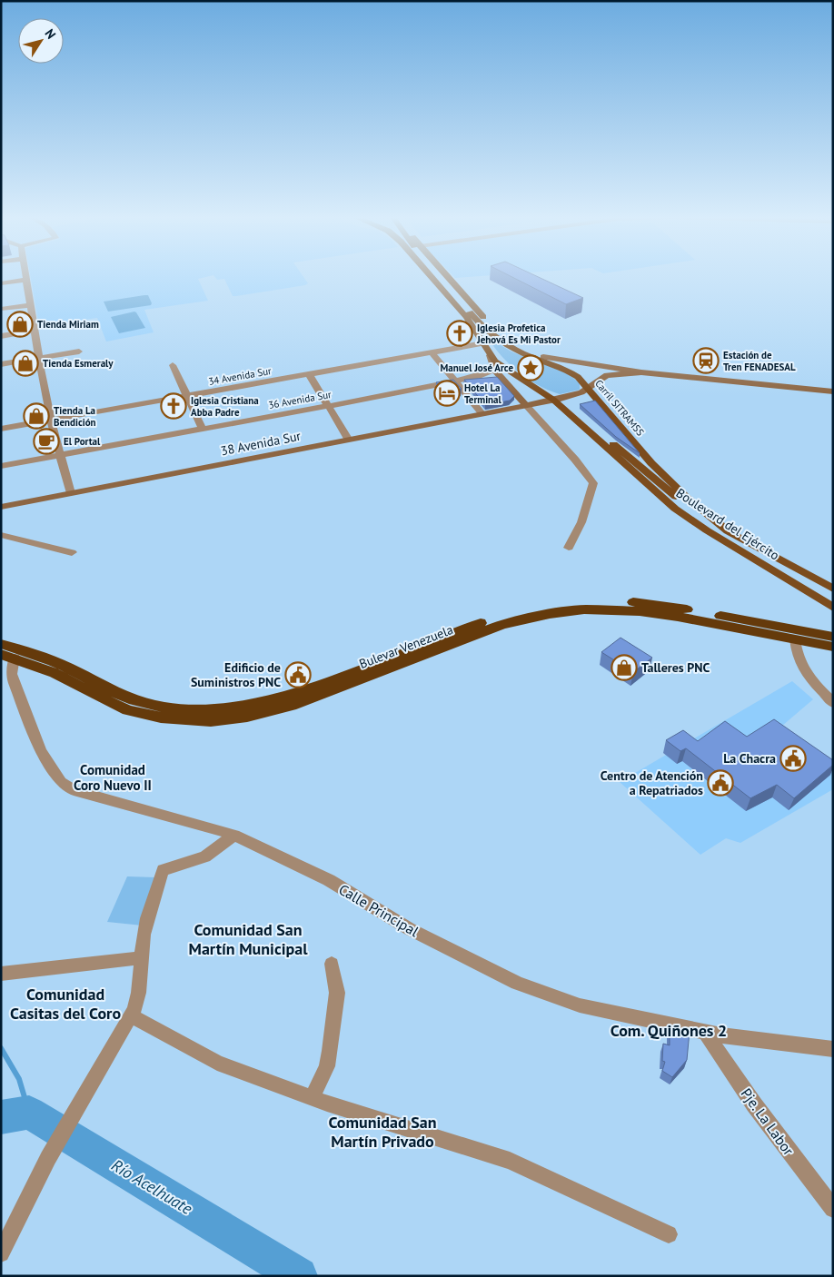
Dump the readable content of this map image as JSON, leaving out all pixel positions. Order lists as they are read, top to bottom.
{
  "streets": {
    "highway": ["Bulevar Venezuela"],
    "main road": ["Carril SITRAMSS", "38 Avenida Sur", "Boulevard del Ejército"],
    "street": [
      "34 Avenida Sur",
      "36 Avenida Sur",
      "Calle Principal",
      "Pje. La Labor"
    ]
  },
  "crossings": [
    ["Carril SITRAMSS", "38 Avenida Sur"],
    ["Carril SITRAMSS", "Boulevard del Ejército"],
    ["38 Avenida Sur", "Boulevard del Ejército"],
    ["Bulevar Venezuela", "Calle Principal"],
    ["Calle Principal", "Pje. La Labor"]
  ],
  "districts": [
    "Comunidad Coro Nuevo II",
    "Comunidad San Martín Municipal",
    "Comunidad Casitas del Coro",
    "Com. Quiñones 2",
    "Comunidad San Martín Privado"
  ],
  "water": ["Río Acelhuate"],
  "places": {
    "shop": [
      "Tienda Miriam",
      "Tienda Esmeraly",
      "Tienda La Bendición",
      "Talleres PNC"
    ],
    "church": ["Iglesia Profetica Jehová Es Mi Pastor", "Iglesia Cristiana Abba Padre"],
    "station": ["Estación de Tren FENADESAL"],
    "place": ["Manuel José Arce"],
    "hotel": ["Hotel La Terminal"],
    "cafe": ["El Portal"],
    "public building": ["Edificio de Suministros PNC", "La Chacra", "Centro de Atención a Repatriados"]
  },
  "north": "top right"
}
